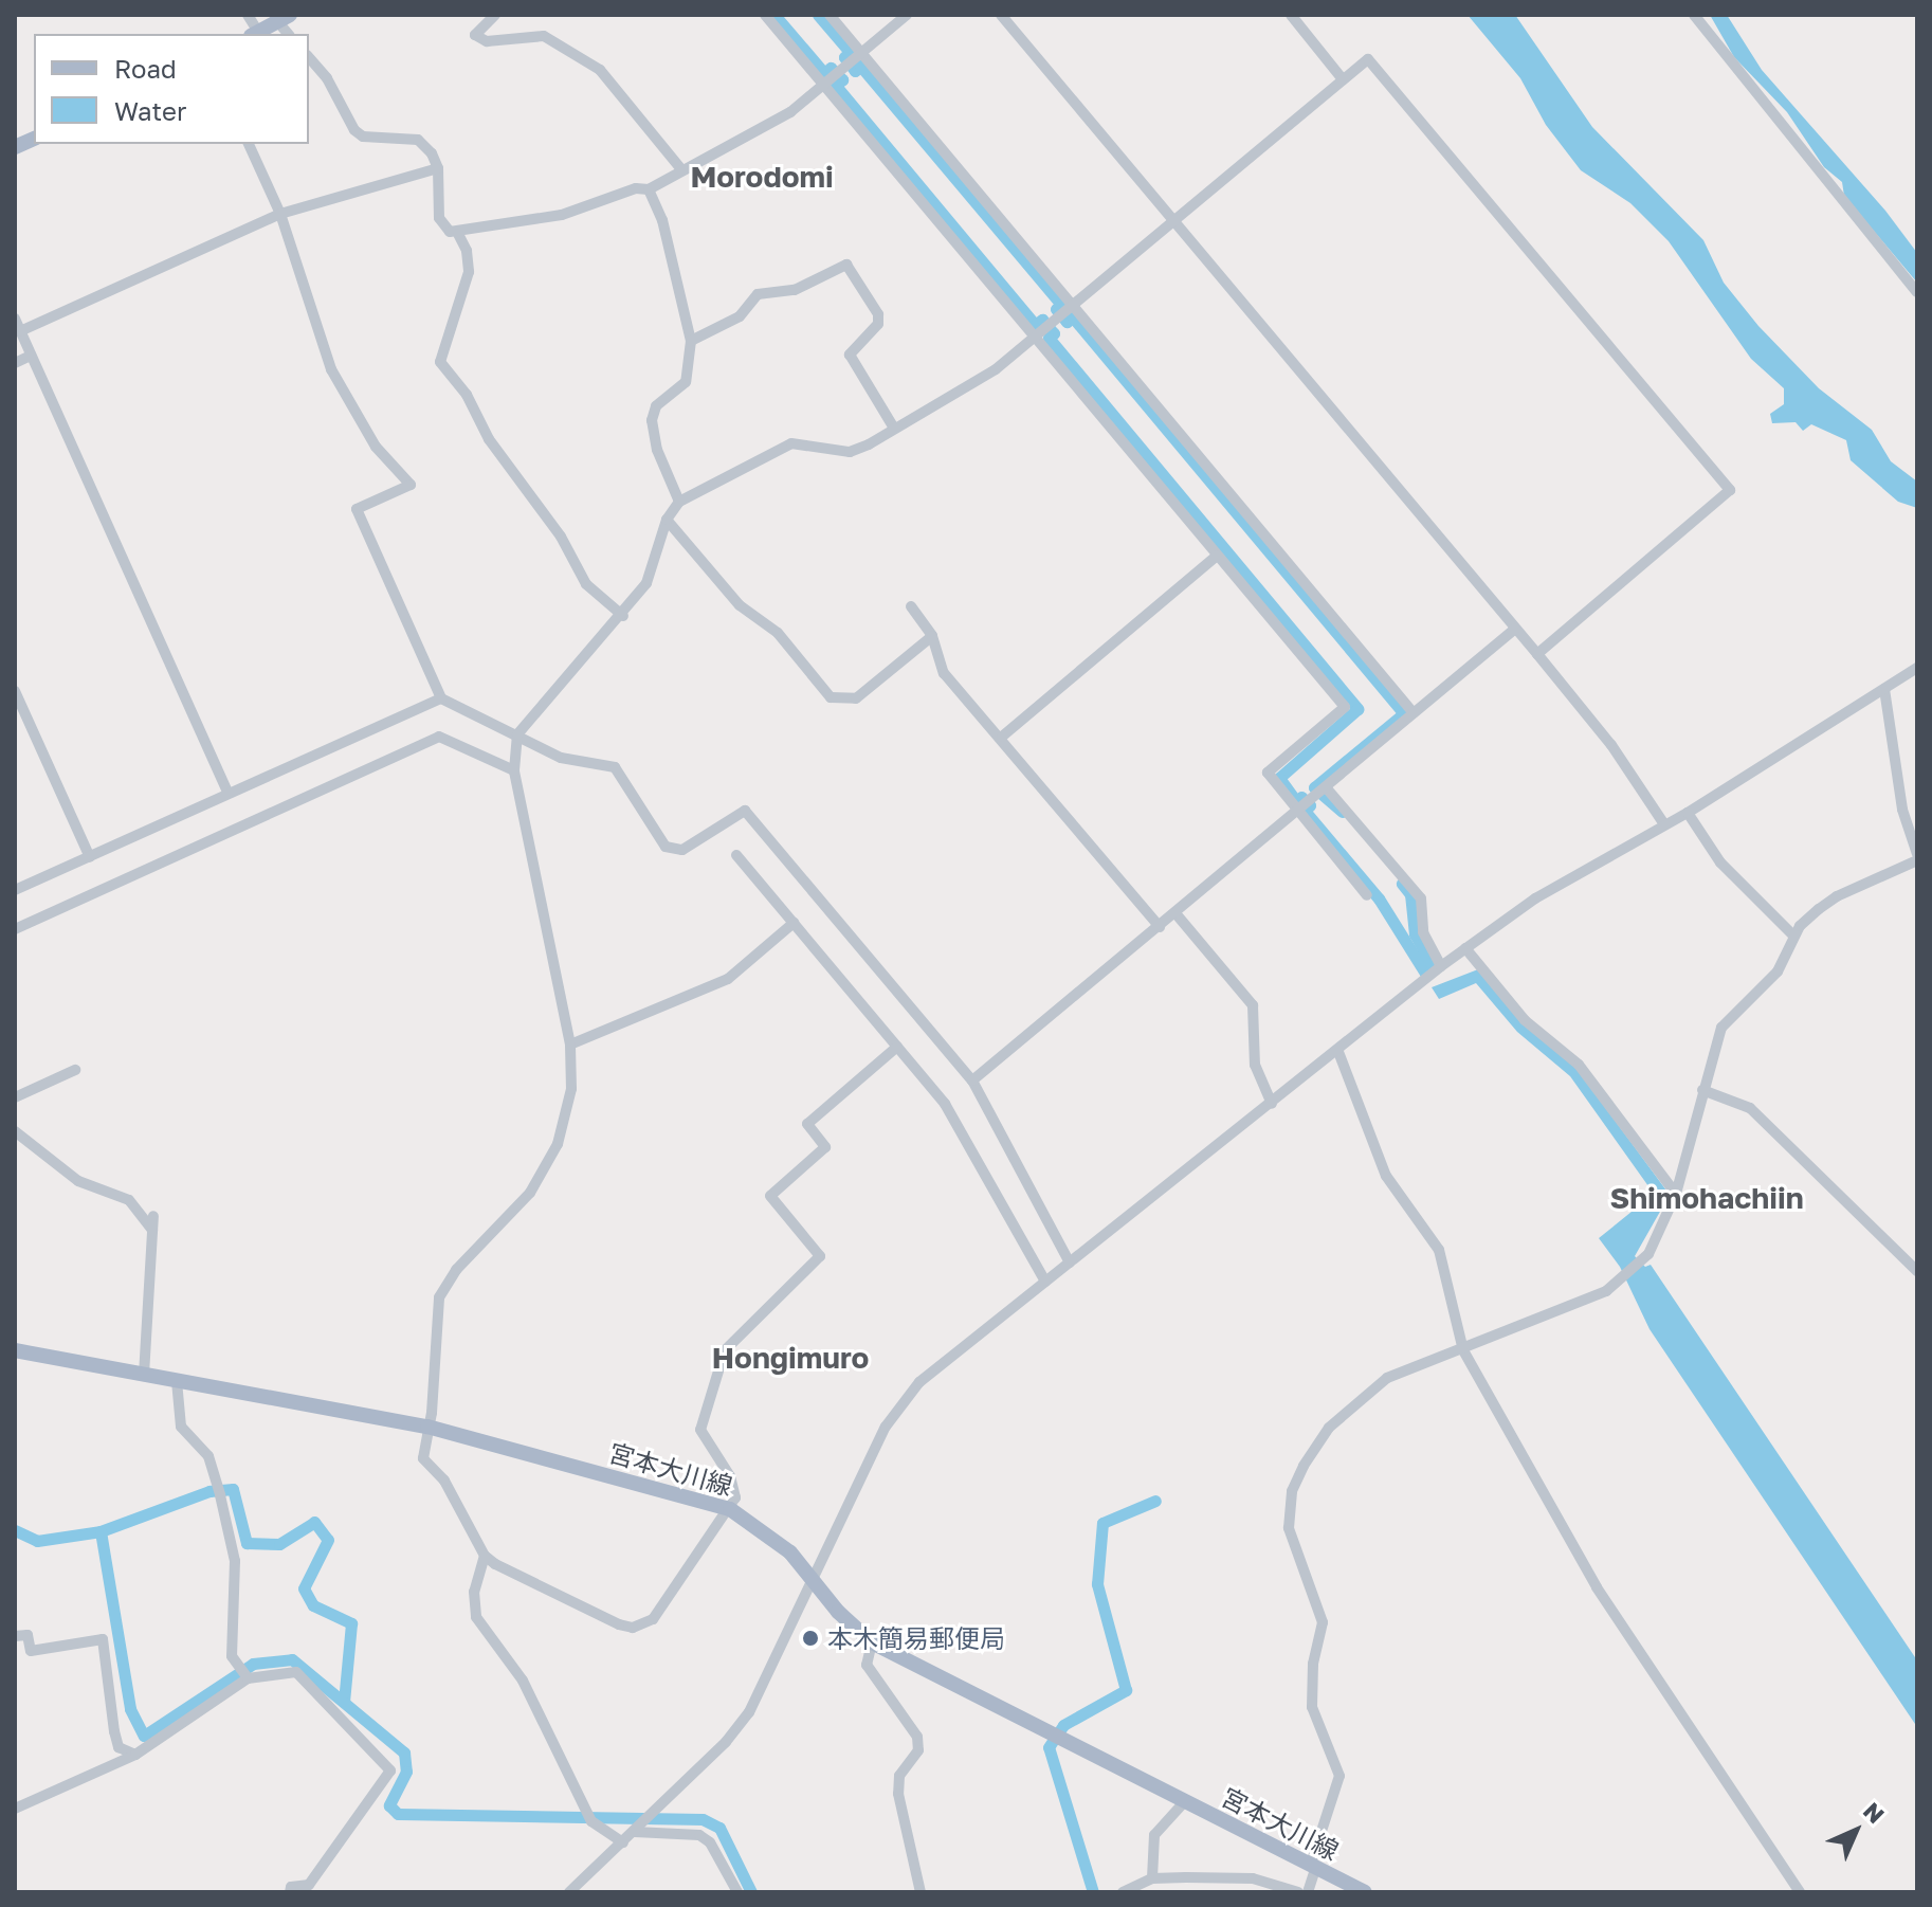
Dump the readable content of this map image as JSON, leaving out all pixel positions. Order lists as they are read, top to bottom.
{
  "streets": {
    "main road": ["宮本大川線"]
  },
  "districts": ["Morodomi", "Shimohachiin", "Hongimuro"],
  "places": ["本木簡易郵便局"],
  "legend": ["Road", "Water"],
  "north": "top right"
}
